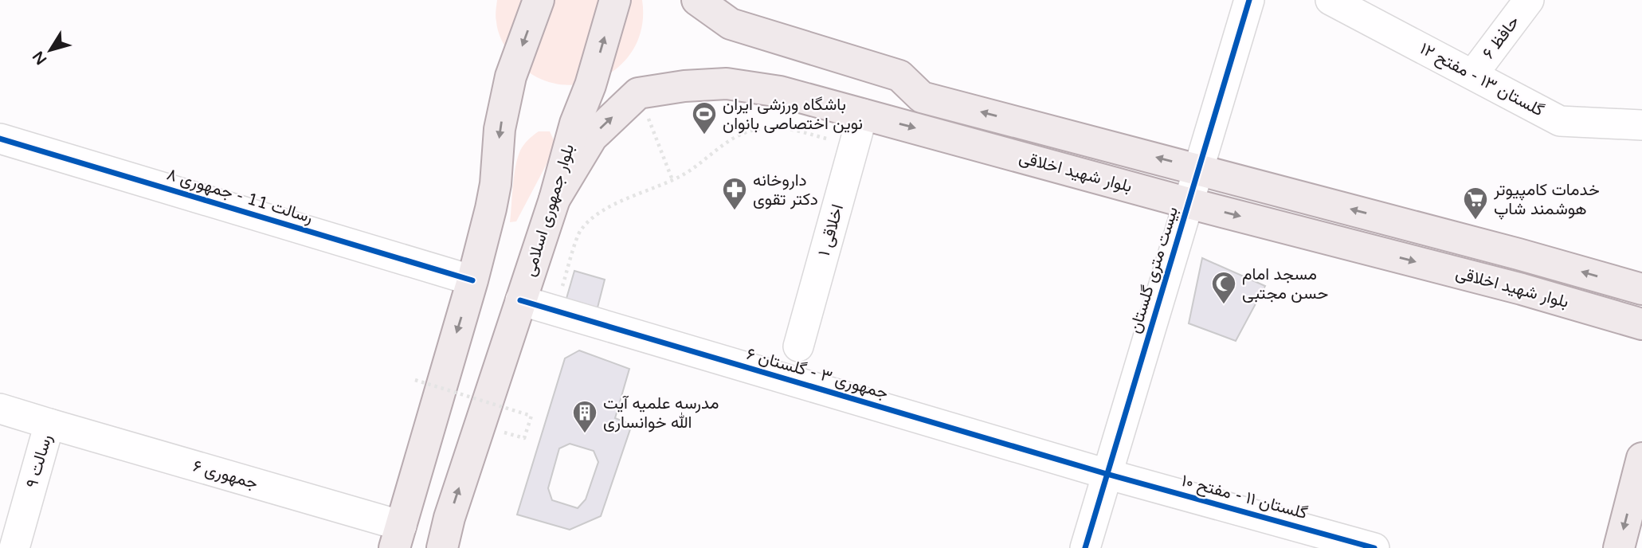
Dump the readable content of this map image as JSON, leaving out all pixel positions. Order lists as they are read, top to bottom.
{
  "streets": {
    "main road": ["بلوار شهید اخلاقی", "بلوار جمهوری اسلامی"],
    "street": [
      "حافظ ۶",
      "گلستان ۱۳ - مفتح ۱۲",
      "رسالت 11 - جمهوری ۸",
      "اخلاقی ۱",
      "بیست متری گلستان",
      "جمهوری ۳ - گلستان ۶",
      "رسالت ۹",
      "جمهوری ۶",
      "گلستان ۱۱ - مفتح ۱۰"
    ]
  },
  "crossings": [
    ["حافظ ۶", "گلستان ۱۳ - مفتح ۱۲"],
    ["بلوار شهید اخلاقی", "اخلاقی ۱"],
    ["بلوار شهید اخلاقی", "بیست متری گلستان"],
    ["بلوار جمهوری اسلامی", "جمهوری ۳ - گلستان ۶"],
    ["بیست متری گلستان", "جمهوری ۳ - گلستان ۶"],
    ["بیست متری گلستان", "گلستان ۱۱ - مفتح ۱۰"],
    ["جمهوری ۳ - گلستان ۶", "گلستان ۱۱ - مفتح ۱۰"],
    ["رسالت ۹", "جمهوری ۶"]
  ],
  "places": {
    "sports": ["باشگاه ورزشی ایران نوین اختصاصی بانوان"],
    "pharmacy": ["داروخانه دکتر تقوی"],
    "supermarket": ["خدمات کامپیوتر هوشمند شاپ"],
    "mosque": ["مسجد امام حسن مجتبی"],
    "building": ["مدرسه علمیه آیت الله خوانساری"]
  },
  "north": "bottom left"
}
